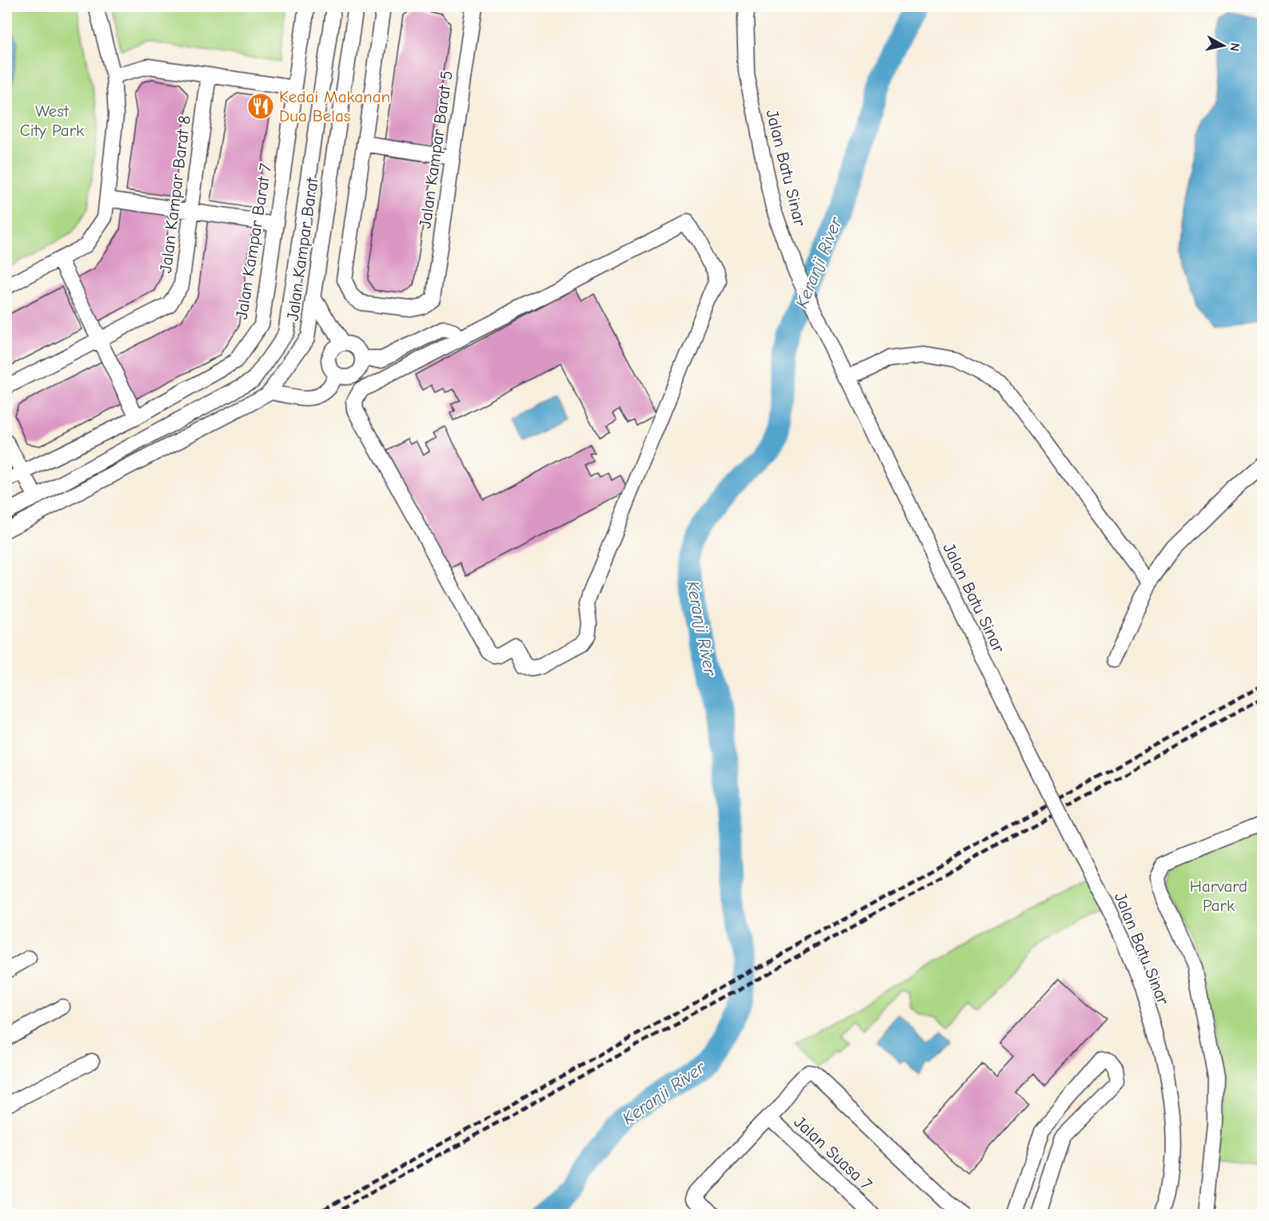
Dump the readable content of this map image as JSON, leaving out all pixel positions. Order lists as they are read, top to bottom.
{
  "streets": {
    "street": [
      "Jalan Kampar Barat 5",
      "Jalan Batu Sinar",
      "Jalan Kampar Barat 8",
      "Jalan Kampar Barat 7",
      "Jalan Kampar Barat",
      "Jalan Suasa 7"
    ]
  },
  "water": ["Keranji River"],
  "parks": ["West City Park", "Harvard Park"],
  "places": {
    "restaurant": ["Kedai Makanan Dua Belas"]
  },
  "north": "right"
}
